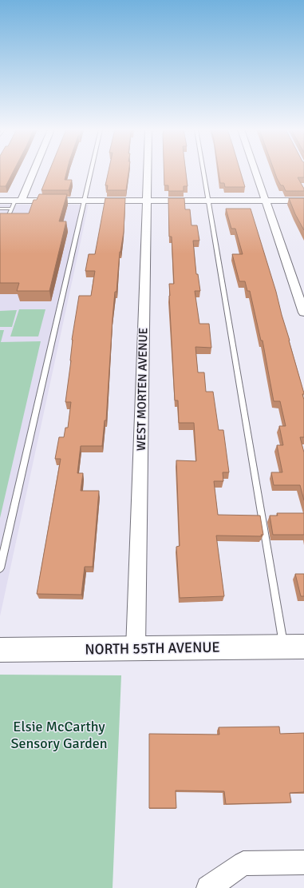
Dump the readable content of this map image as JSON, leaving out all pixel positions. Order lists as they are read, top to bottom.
{
  "streets": {
    "street": ["WEST MORTEN AVENUE", "NORTH 55TH AVENUE"]
  },
  "crossings": [
    ["WEST MORTEN AVENUE", "NORTH 55TH AVENUE"]
  ],
  "parks": ["Elsie McCarthy Sensory Garden"]
}
